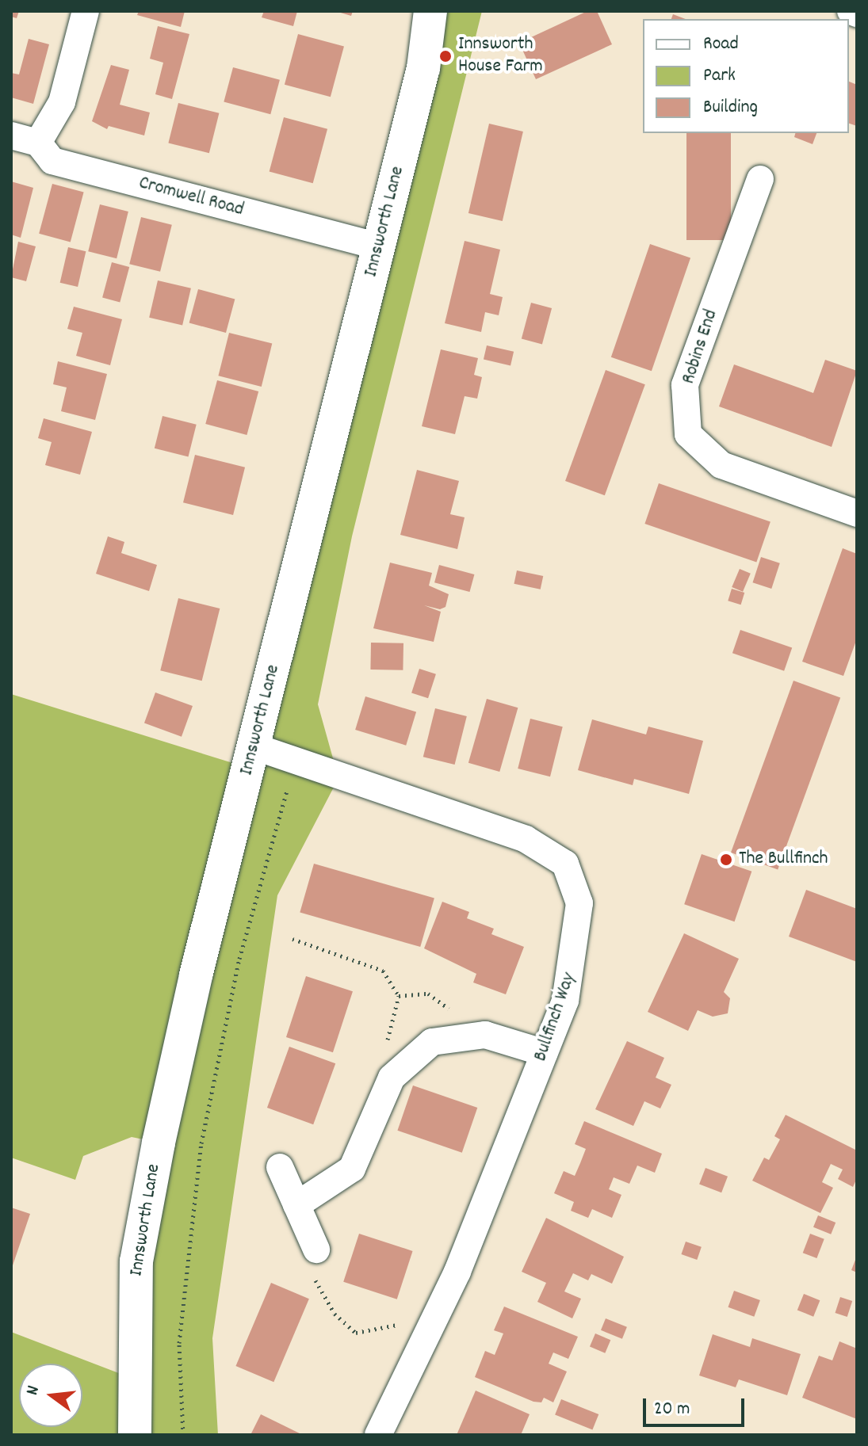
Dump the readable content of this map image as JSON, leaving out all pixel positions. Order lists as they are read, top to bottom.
{
  "streets": {
    "street": [
      "Cromwell Road",
      "Innsworth Lane",
      "Robins End",
      "Bullfinch Way"
    ]
  },
  "crossings": [
    ["Cromwell Road", "Innsworth Lane"],
    ["Innsworth Lane", "Bullfinch Way"]
  ],
  "places": ["Innsworth House Farm", "The Bullfinch"],
  "legend": ["Road", "Park", "Building"],
  "scale_bar": "20 m",
  "north": "left"
}
